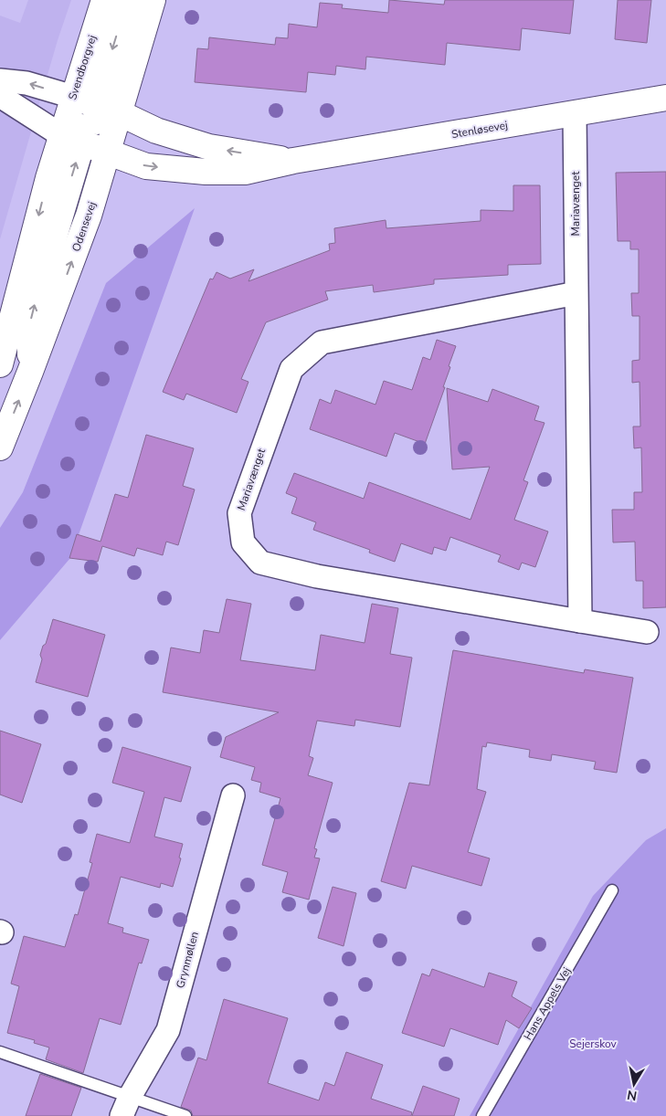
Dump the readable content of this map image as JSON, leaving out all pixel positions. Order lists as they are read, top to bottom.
{
  "streets": {
    "main road": ["Svendborgvej", "Stenløsevej", "Odensevej"],
    "street": ["Mariavænget", "Grynmøllen"],
    "lane": ["Hans Appels Vej"]
  },
  "crossings": [
    ["Svendborgvej", "Stenløsevej"],
    ["Stenløsevej", "Mariavænget"],
    ["Stenløsevej", "Odensevej"]
  ],
  "parks": ["Sejerskov"],
  "north": "bottom"
}
